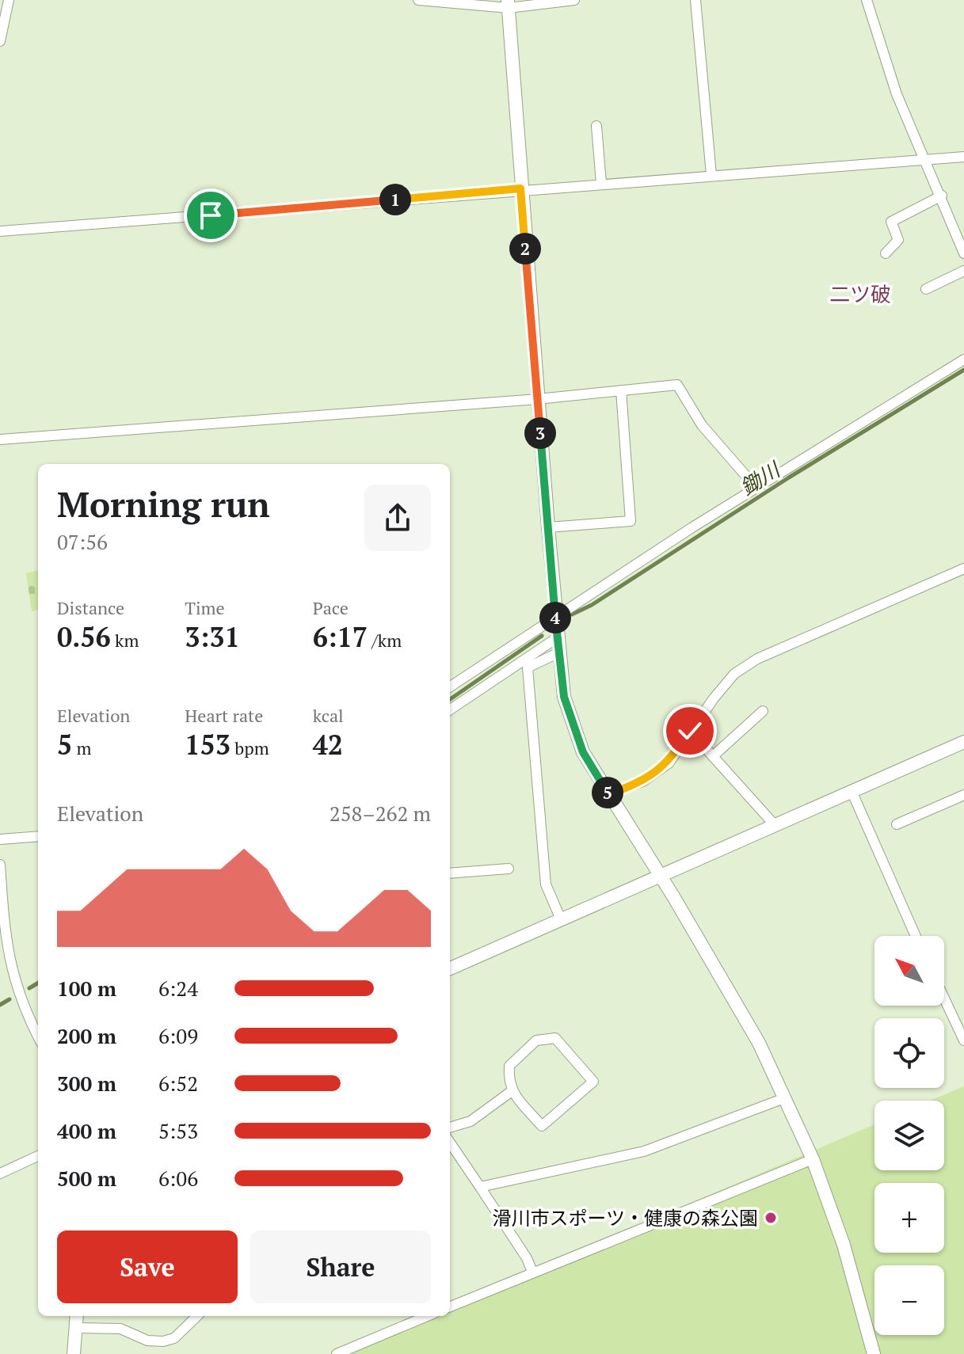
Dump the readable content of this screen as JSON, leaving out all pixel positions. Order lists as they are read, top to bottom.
{
  "districts": ["二ツ破"],
  "water": ["鋤川"],
  "places": ["滑川市スポーツ・健康の森公園"],
  "north": "top left",
  "page": {
    "pins": [
      "1",
      "2",
      "3",
      "4",
      "5"
    ],
    "heading": ["Morning run", "07:56"],
    "stats": [
      ["Distance", "0.56 km"],
      ["Time", "3:31"],
      ["Pace", "6:17 /km"],
      ["Elevation", "5 m"],
      ["Heart rate", "153 bpm"],
      ["kcal", "42"]
    ],
    "chart": ["Elevation", "258–262 m"],
    "map_buttons": ["+", "−"],
    "list": [
      {
        "name": "100 m",
        "note": "6:24"
      },
      {
        "name": "200 m",
        "note": "6:09"
      },
      {
        "name": "300 m",
        "note": "6:52"
      },
      {
        "name": "400 m",
        "note": "5:53"
      },
      {
        "name": "500 m",
        "note": "6:06"
      }
    ],
    "buttons": ["Save", "Share"]
  }
}
